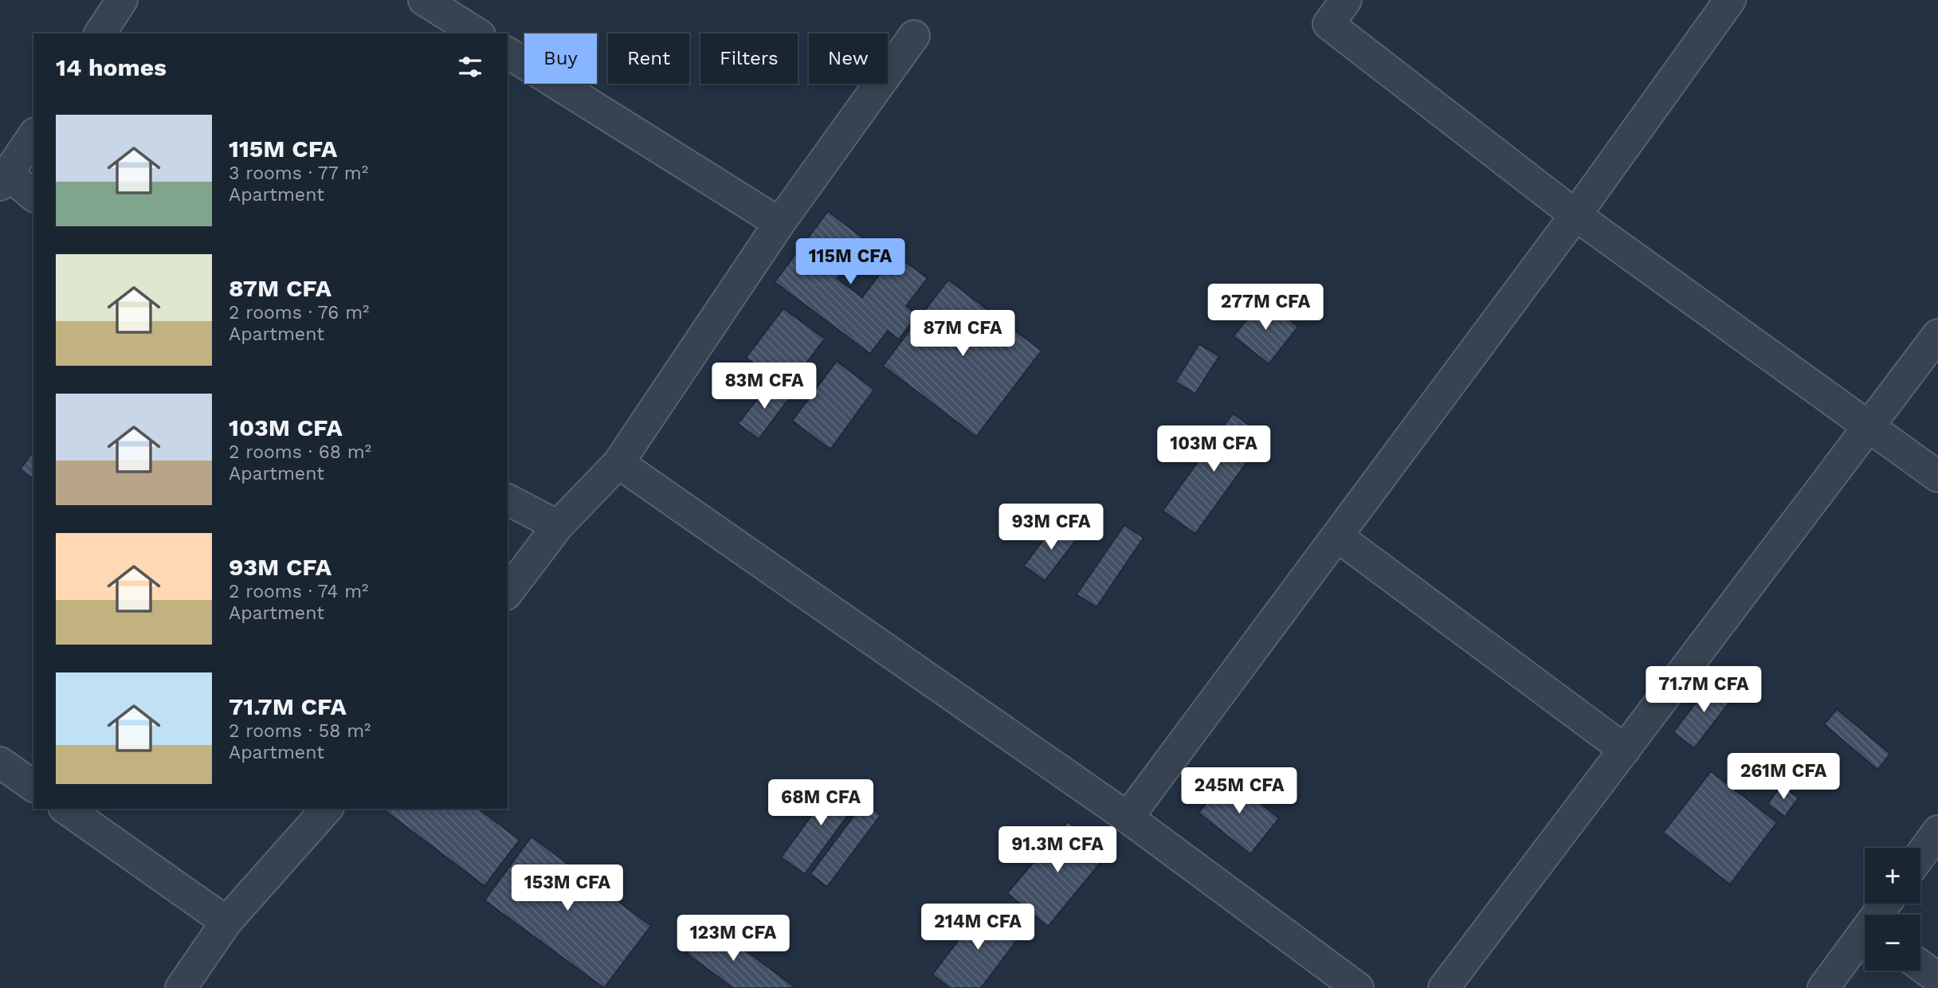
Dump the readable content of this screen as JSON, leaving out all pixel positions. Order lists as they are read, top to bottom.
{
  "page": {
    "chip": [
      "Buy",
      "Rent",
      "Filters",
      "New"
    ],
    "heading": "14 homes",
    "list": [
      {
        "name": "115M CFA",
        "note": "3 rooms · 77 m² · Apartment"
      },
      {
        "name": "87M CFA",
        "note": "2 rooms · 76 m² · Apartment"
      },
      {
        "name": "103M CFA",
        "note": "2 rooms · 68 m² · Apartment"
      },
      {
        "name": "93M CFA",
        "note": "2 rooms · 74 m² · Apartment"
      },
      {
        "name": "71.7M CFA",
        "note": "2 rooms · 58 m² · Apartment"
      }
    ],
    "price": [
      "115M CFA",
      "277M CFA",
      "87M CFA",
      "83M CFA",
      "103M CFA",
      "93M CFA",
      "71.7M CFA",
      "261M CFA",
      "245M CFA",
      "68M CFA",
      "91.3M CFA",
      "153M CFA",
      "214M CFA",
      "123M CFA"
    ],
    "map_buttons": ["+", "−"]
  }
}
